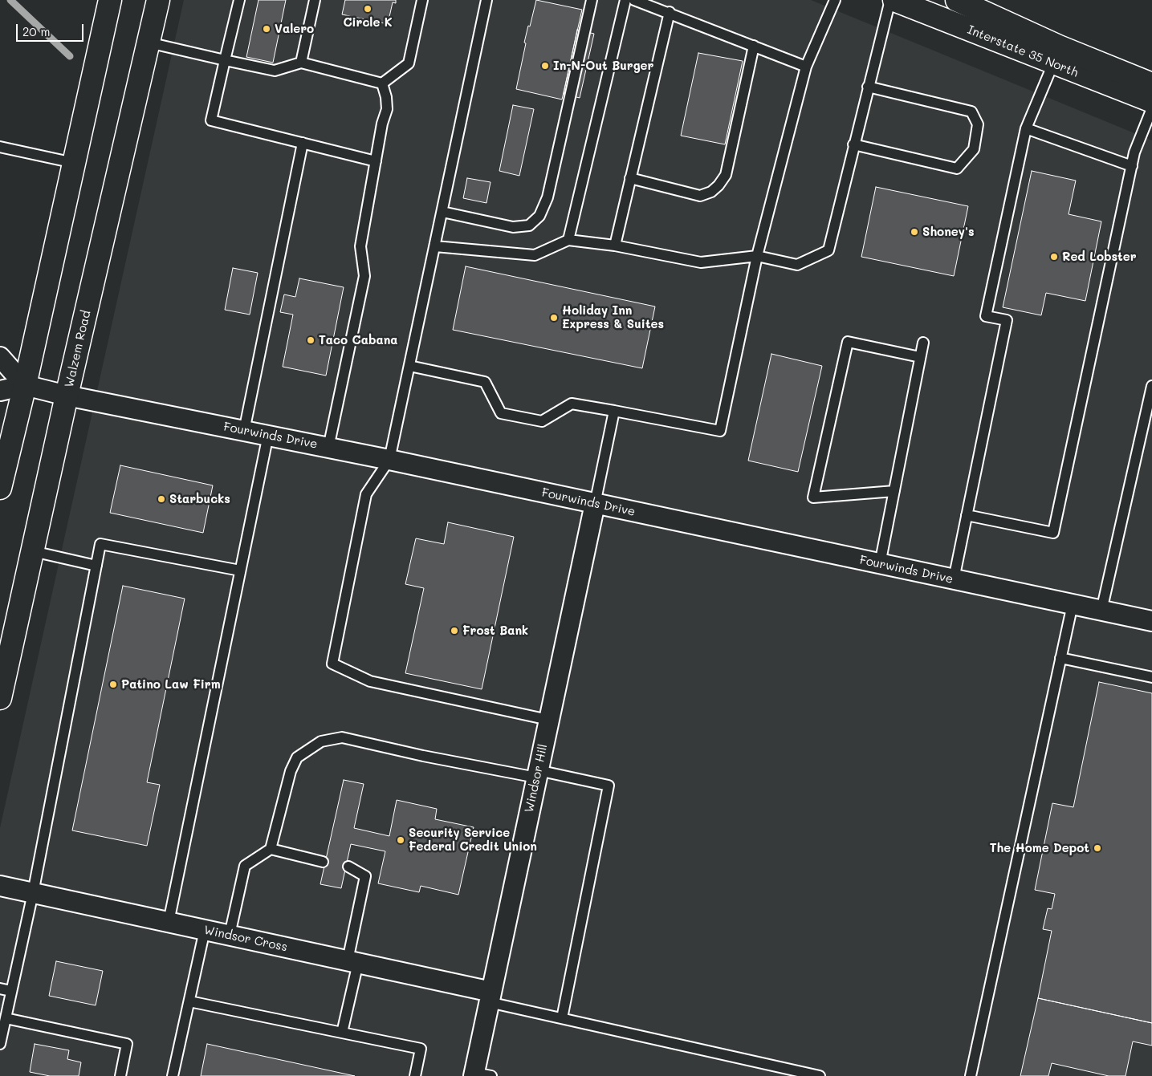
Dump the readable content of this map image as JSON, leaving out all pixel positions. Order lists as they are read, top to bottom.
{
  "streets": {
    "main road": ["Interstate 35 North", "Walzem Road"],
    "street": ["Fourwinds Drive", "Windsor Hill", "Windsor Cross"]
  },
  "crossings": [
    ["Walzem Road", "Fourwinds Drive"],
    ["Fourwinds Drive", "Windsor Hill"],
    ["Windsor Hill", "Windsor Cross"]
  ],
  "places": [
    "Circle K",
    "Valero",
    "In-N-Out Burger",
    "Shoney's",
    "Red Lobster",
    "Holiday Inn Express & Suites",
    "Taco Cabana",
    "Starbucks",
    "Frost Bank",
    "Patino Law Firm",
    "Security Service Federal Credit Union",
    "The Home Depot"
  ],
  "scale_bar": "20 m"
}
